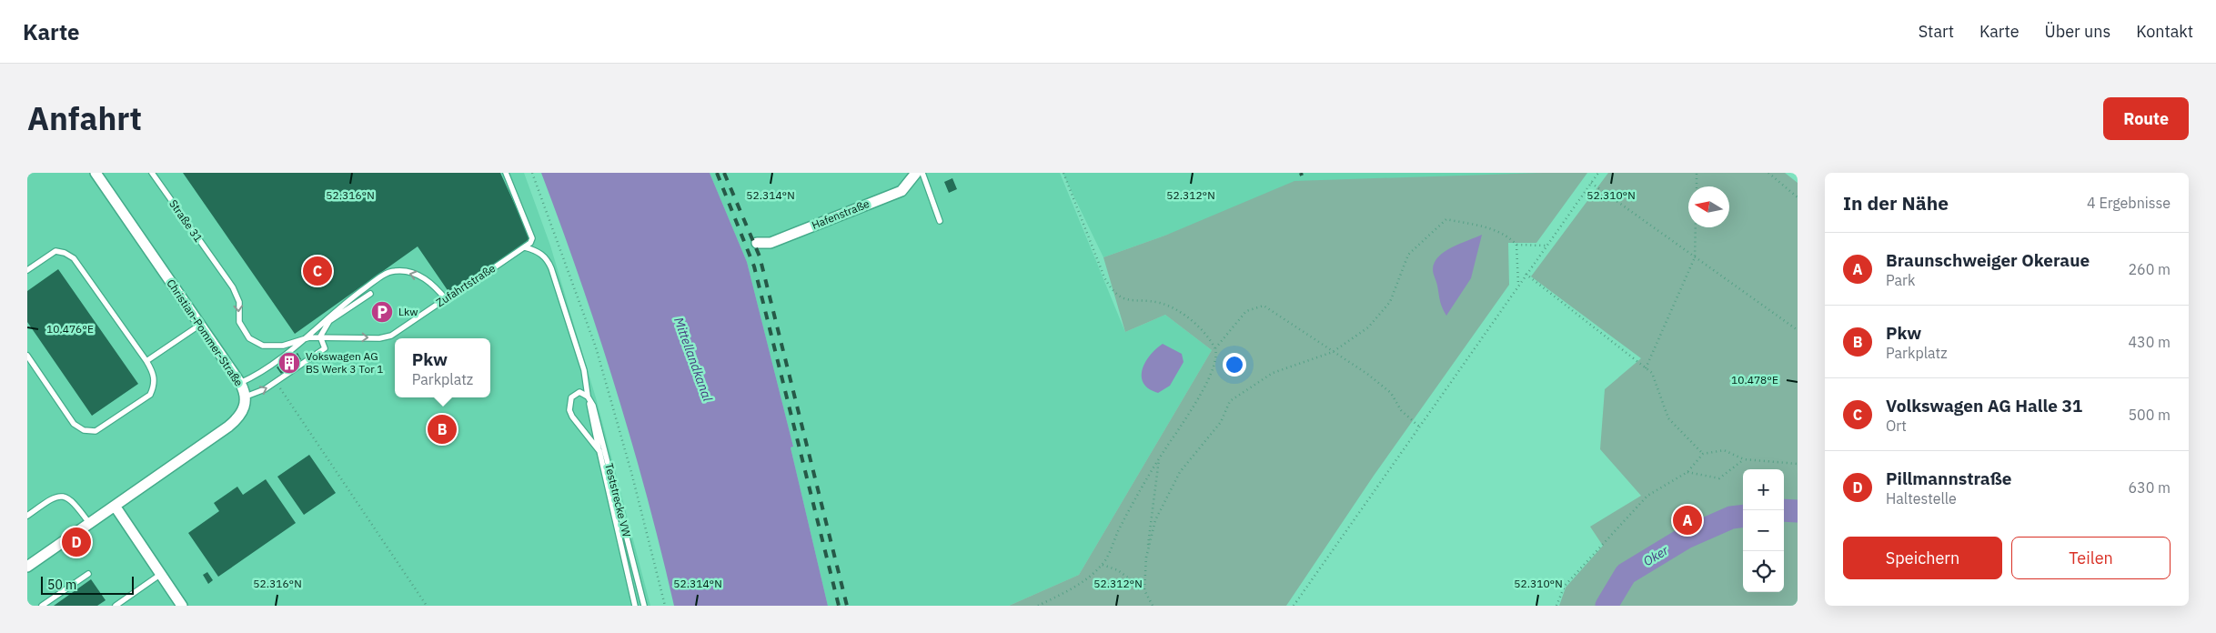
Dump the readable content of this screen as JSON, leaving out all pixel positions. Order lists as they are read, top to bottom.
{
  "streets": {
    "street": ["Hafenstraße", "Christian-Pommer-Straße"],
    "lane": ["Straße 31", "Zufahrtstraße", "Teststrecke VW"]
  },
  "crossings": [
    ["Straße 31", "Zufahrtstraße"],
    ["Zufahrtstraße", "Teststrecke VW"]
  ],
  "one_way": ["Straße 31", "Zufahrtstraße"],
  "water": ["Mittellandkanal", "Oker"],
  "places": {
    "parking": ["Lkw"],
    "building": ["Vokswagen AG BS Werk 3 Tor 1"]
  },
  "scale_bar": "50 m",
  "north": "left",
  "page": {
    "header": "Karte",
    "nav": [
      "Start",
      "Karte",
      "Über uns",
      "Kontakt"
    ],
    "title": "Anfahrt",
    "buttons": [
      "Route",
      ["Speichern", "Teilen"]
    ],
    "heading": ["In der Nähe", "4 Ergebnisse"],
    "list": [
      {
        "mark": "A",
        "name": "Braunschweiger Okeraue",
        "note": "Park",
        "value": "260 m"
      },
      {
        "mark": "B",
        "name": "Pkw",
        "note": "Parkplatz",
        "value": "430 m"
      },
      {
        "mark": "C",
        "name": "Volkswagen AG Halle 31",
        "note": "Ort",
        "value": "500 m"
      },
      {
        "mark": "D",
        "name": "Pillmannstraße",
        "note": "Haltestelle",
        "value": "630 m"
      }
    ],
    "pins": [
      "C",
      "B",
      "A",
      "D"
    ],
    "popup": ["Pkw", "Parkplatz"],
    "map_buttons": ["+", "−"],
    "scale": "50 m"
  },
  "coordinates": [
    "52.310°N",
    "52.316°N",
    "52.314°N",
    "52.312°N",
    "10.476°E",
    "10.478°E"
  ]
}
